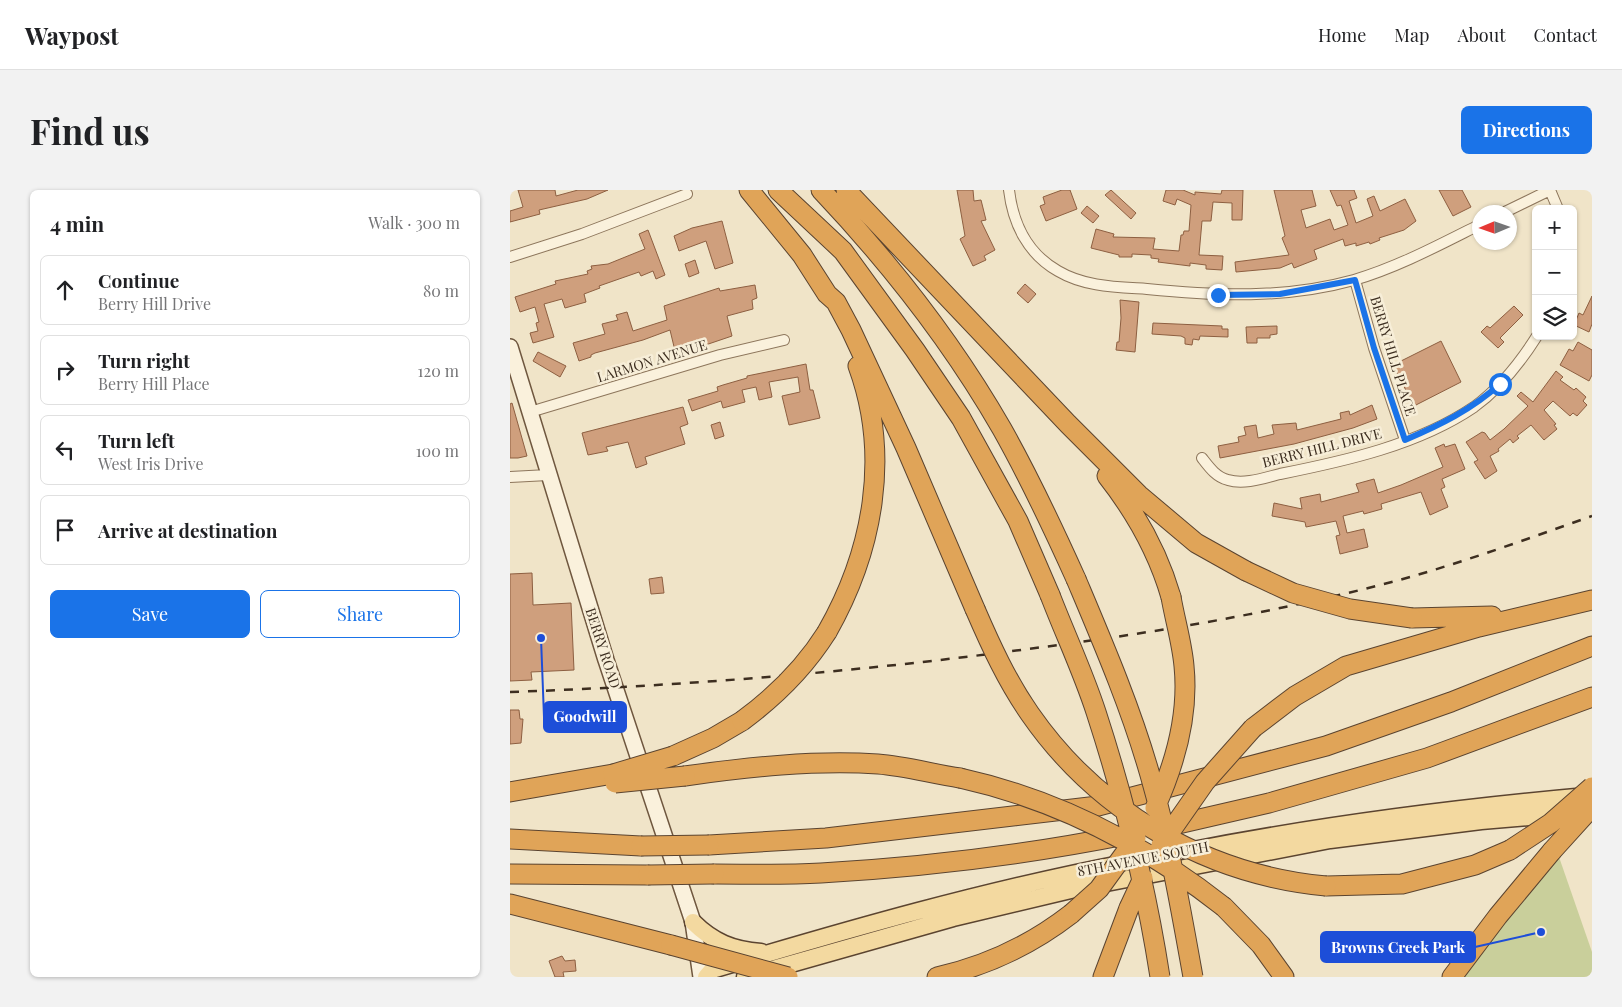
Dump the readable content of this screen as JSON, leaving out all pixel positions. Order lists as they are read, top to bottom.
{
  "streets": {
    "main road": ["8TH AVENUE SOUTH"],
    "street": [
      "BERRY HILL PLACE",
      "LARMON AVENUE",
      "BERRY HILL DRIVE",
      "BERRY ROAD"
    ]
  },
  "crossings": [
    ["BERRY HILL PLACE", "BERRY HILL DRIVE"],
    ["LARMON AVENUE", "BERRY ROAD"]
  ],
  "places": ["Goodwill", "Browns Creek Park"],
  "north": "left",
  "page": {
    "header": "Waypost",
    "nav": [
      "Home",
      "Map",
      "About",
      "Contact"
    ],
    "buttons": [
      "Directions",
      ["Save", "Share"]
    ],
    "title": "Find us",
    "heading": ["4 min", "Walk · 300 m"],
    "map_buttons": ["+", "−"],
    "list": [
      ["Continue", "Berry Hill Drive", "80 m"],
      ["Turn right", "Berry Hill Place", "120 m"],
      ["Turn left", "West Iris Drive", "100 m"],
      "Arrive at destination"
    ]
  }
}
